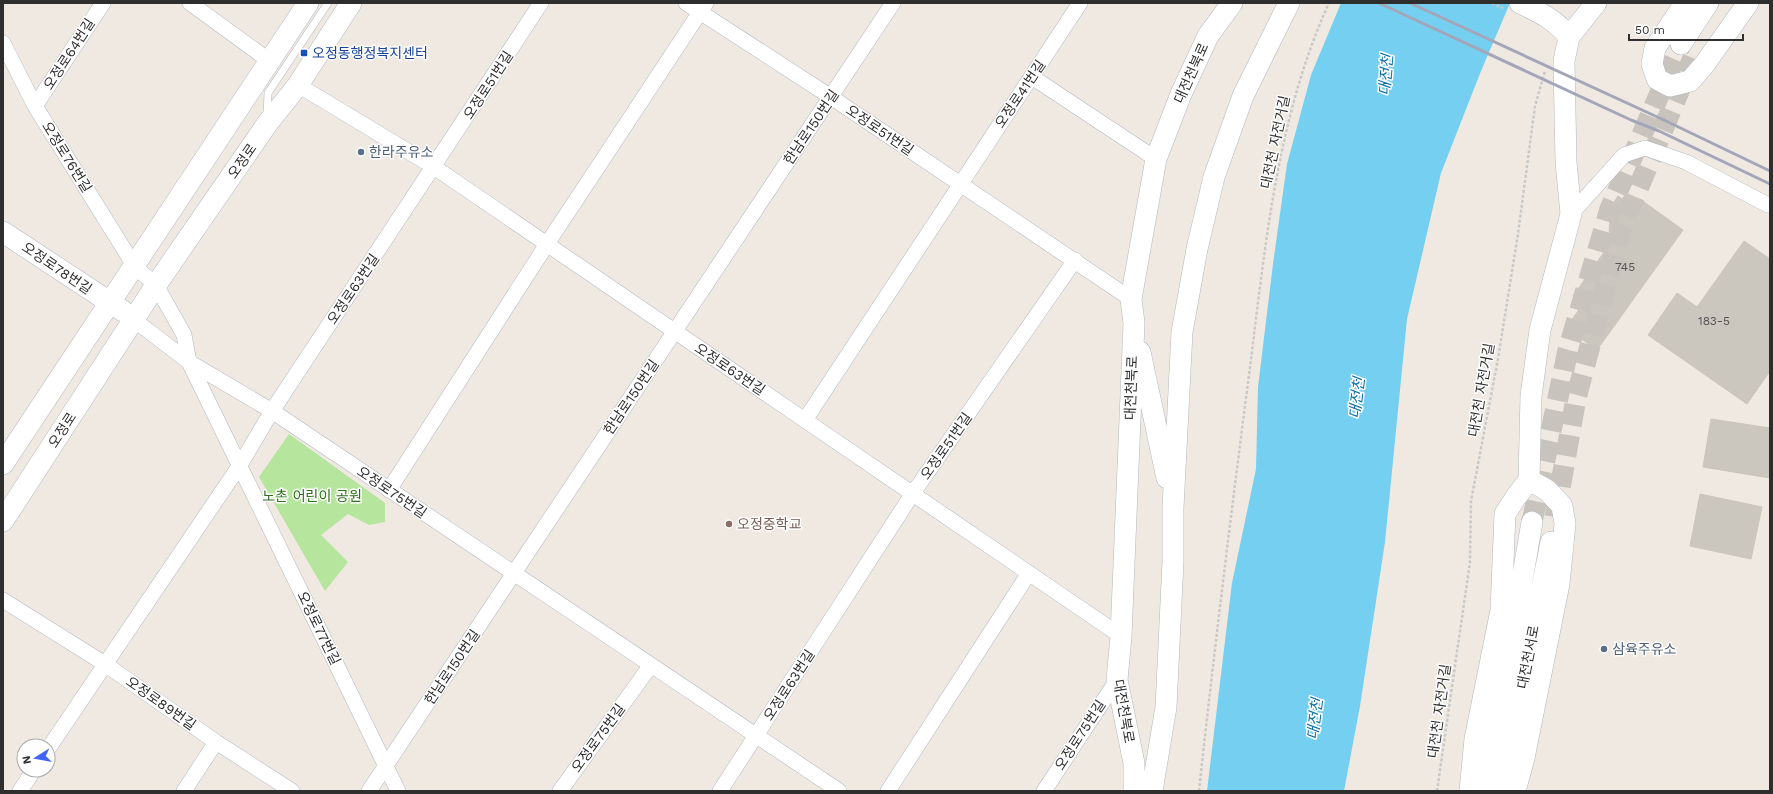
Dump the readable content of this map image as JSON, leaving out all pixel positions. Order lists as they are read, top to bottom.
{
  "streets": {
    "main road": [
      "대전천북로",
      "오정로",
      "오정로78번길",
      "대전천서로"
    ],
    "street": [
      "오정로64번길",
      "오정로51번길",
      "오정로41번길",
      "한남로150번길",
      "오정로76번길",
      "오정로63번길",
      "오정로75번길",
      "오정로77번길",
      "오정로89번길"
    ],
    "path": ["대전천 자전거길"]
  },
  "crossings": [
    ["오정로64번길", "오정로76번길"],
    ["대전천북로", "오정로51번길"],
    ["대전천북로", "오정로63번길"],
    ["대전천북로", "오정로75번길"],
    ["오정로51번길", "오정로41번길"],
    ["오정로51번길", "한남로150번길"],
    ["오정로51번길", "오정로63번길"],
    ["한남로150번길", "오정로63번길"],
    ["한남로150번길", "오정로75번길"],
    ["한남로150번길", "오정로77번길"],
    ["오정로76번길", "오정로"],
    ["오정로", "오정로63번길"],
    ["오정로", "오정로75번길"],
    ["오정로63번길", "오정로75번길"],
    ["오정로63번길", "오정로77번길"],
    ["오정로75번길", "오정로77번길"]
  ],
  "water": ["대전천"],
  "parks": ["노촌 어린이 공원"],
  "places": {
    "transit": ["오정동행정복지센터"],
    "other": ["한라주유소", "오정중학교", "삼육주유소"]
  },
  "house_numbers": ["745", "183-5"],
  "scale_bar": "50 m",
  "north": "left"
}
